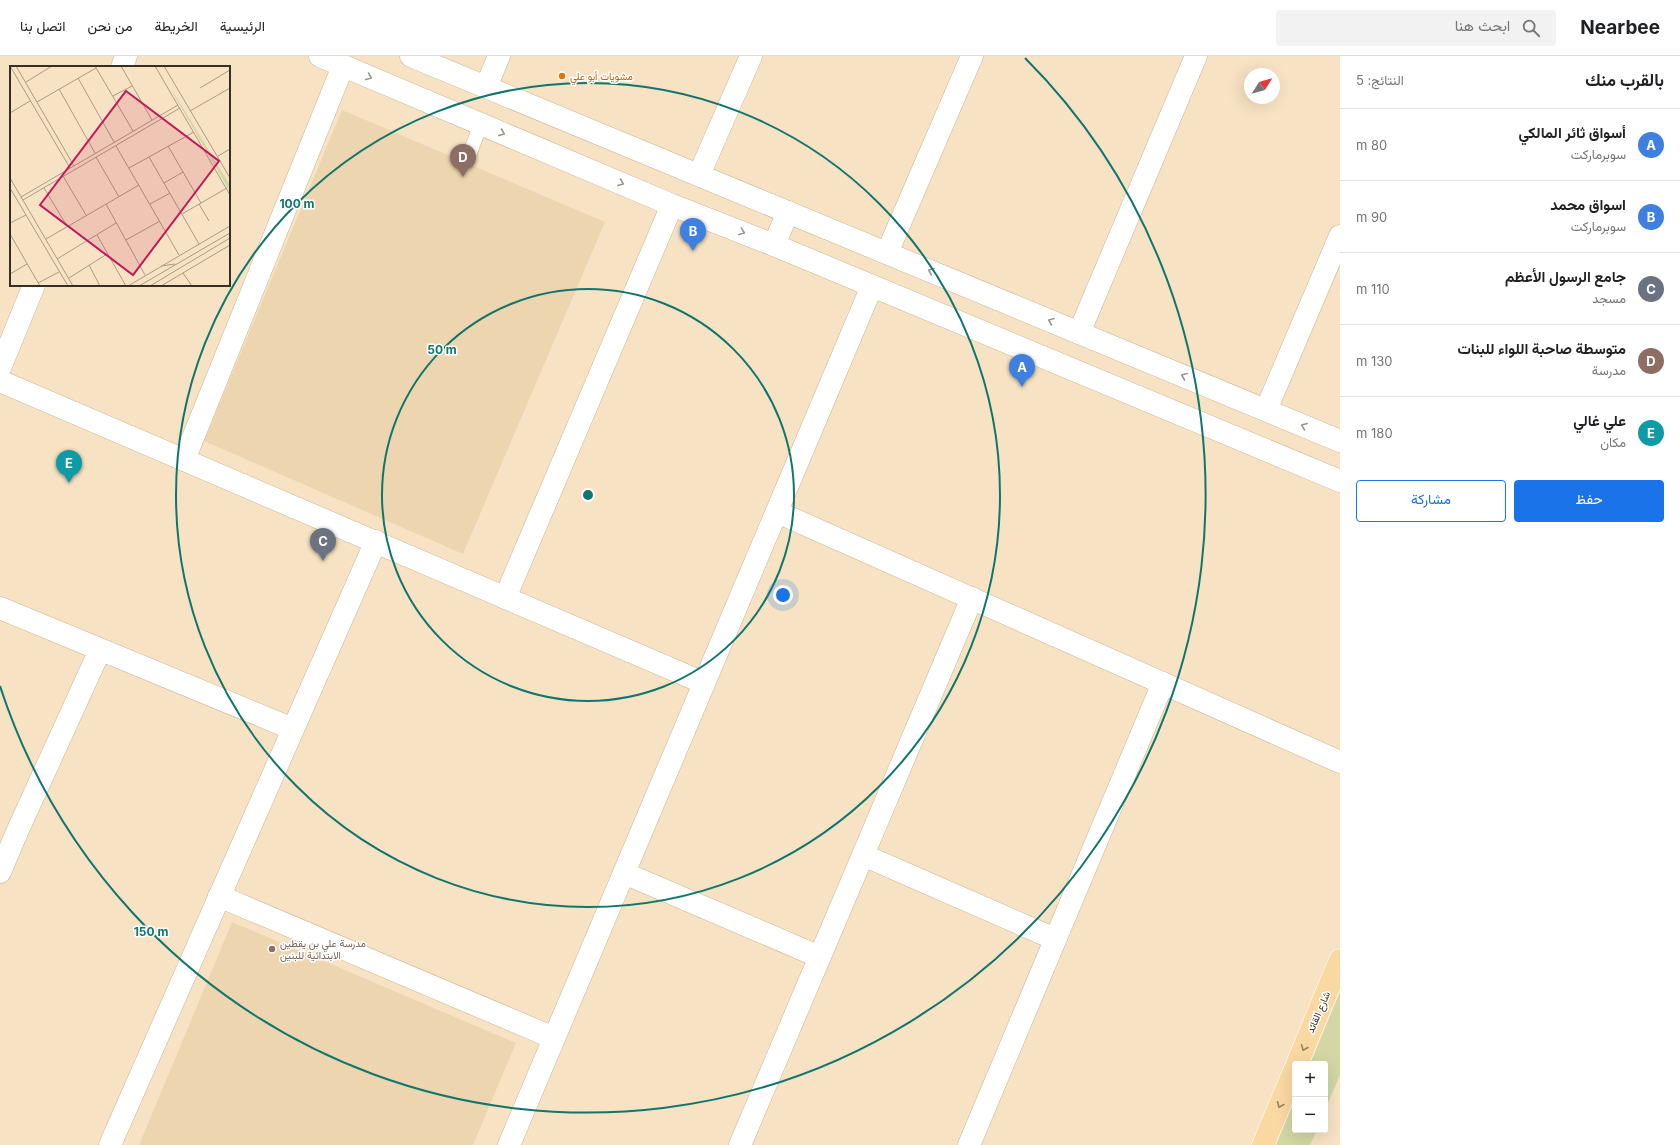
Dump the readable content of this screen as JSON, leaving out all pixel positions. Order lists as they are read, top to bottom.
{
  "streets": {
    "main road": ["شارع القائد"]
  },
  "one_way": ["شارع القائد"],
  "places": ["مشويات أبو علي", "مدرسة علي بن يقطين الابتدائية للبنين"],
  "north": "top right",
  "page": {
    "header": "Nearbee",
    "search": "ابحث هنا",
    "nav": [
      "الرئيسية",
      "الخريطة",
      "من نحن",
      "اتصل بنا"
    ],
    "heading": ["بالقرب منك", "النتائج: 5"],
    "list": [
      {
        "mark": "A",
        "name": "أسواق ثائر المالكي",
        "note": "سوبرماركت",
        "value": "80 m"
      },
      {
        "mark": "B",
        "name": "اسواق محمد",
        "note": "سوبرماركت",
        "value": "90 m"
      },
      {
        "mark": "C",
        "name": "جامع الرسول الأعظم",
        "note": "مسجد",
        "value": "110 m"
      },
      {
        "mark": "D",
        "name": "متوسطة صاحبة اللواء للبنات",
        "note": "مدرسة",
        "value": "130 m"
      },
      {
        "mark": "E",
        "name": "علي غالي",
        "note": "مكان",
        "value": "180 m"
      }
    ],
    "pins": [
      "D",
      "B",
      "A",
      "E",
      "C"
    ],
    "buttons": ["حفظ", "مشاركة"],
    "map_buttons": ["+", "−"]
  },
  "rings": ["100 m", "50 m", "150 m"]
}
